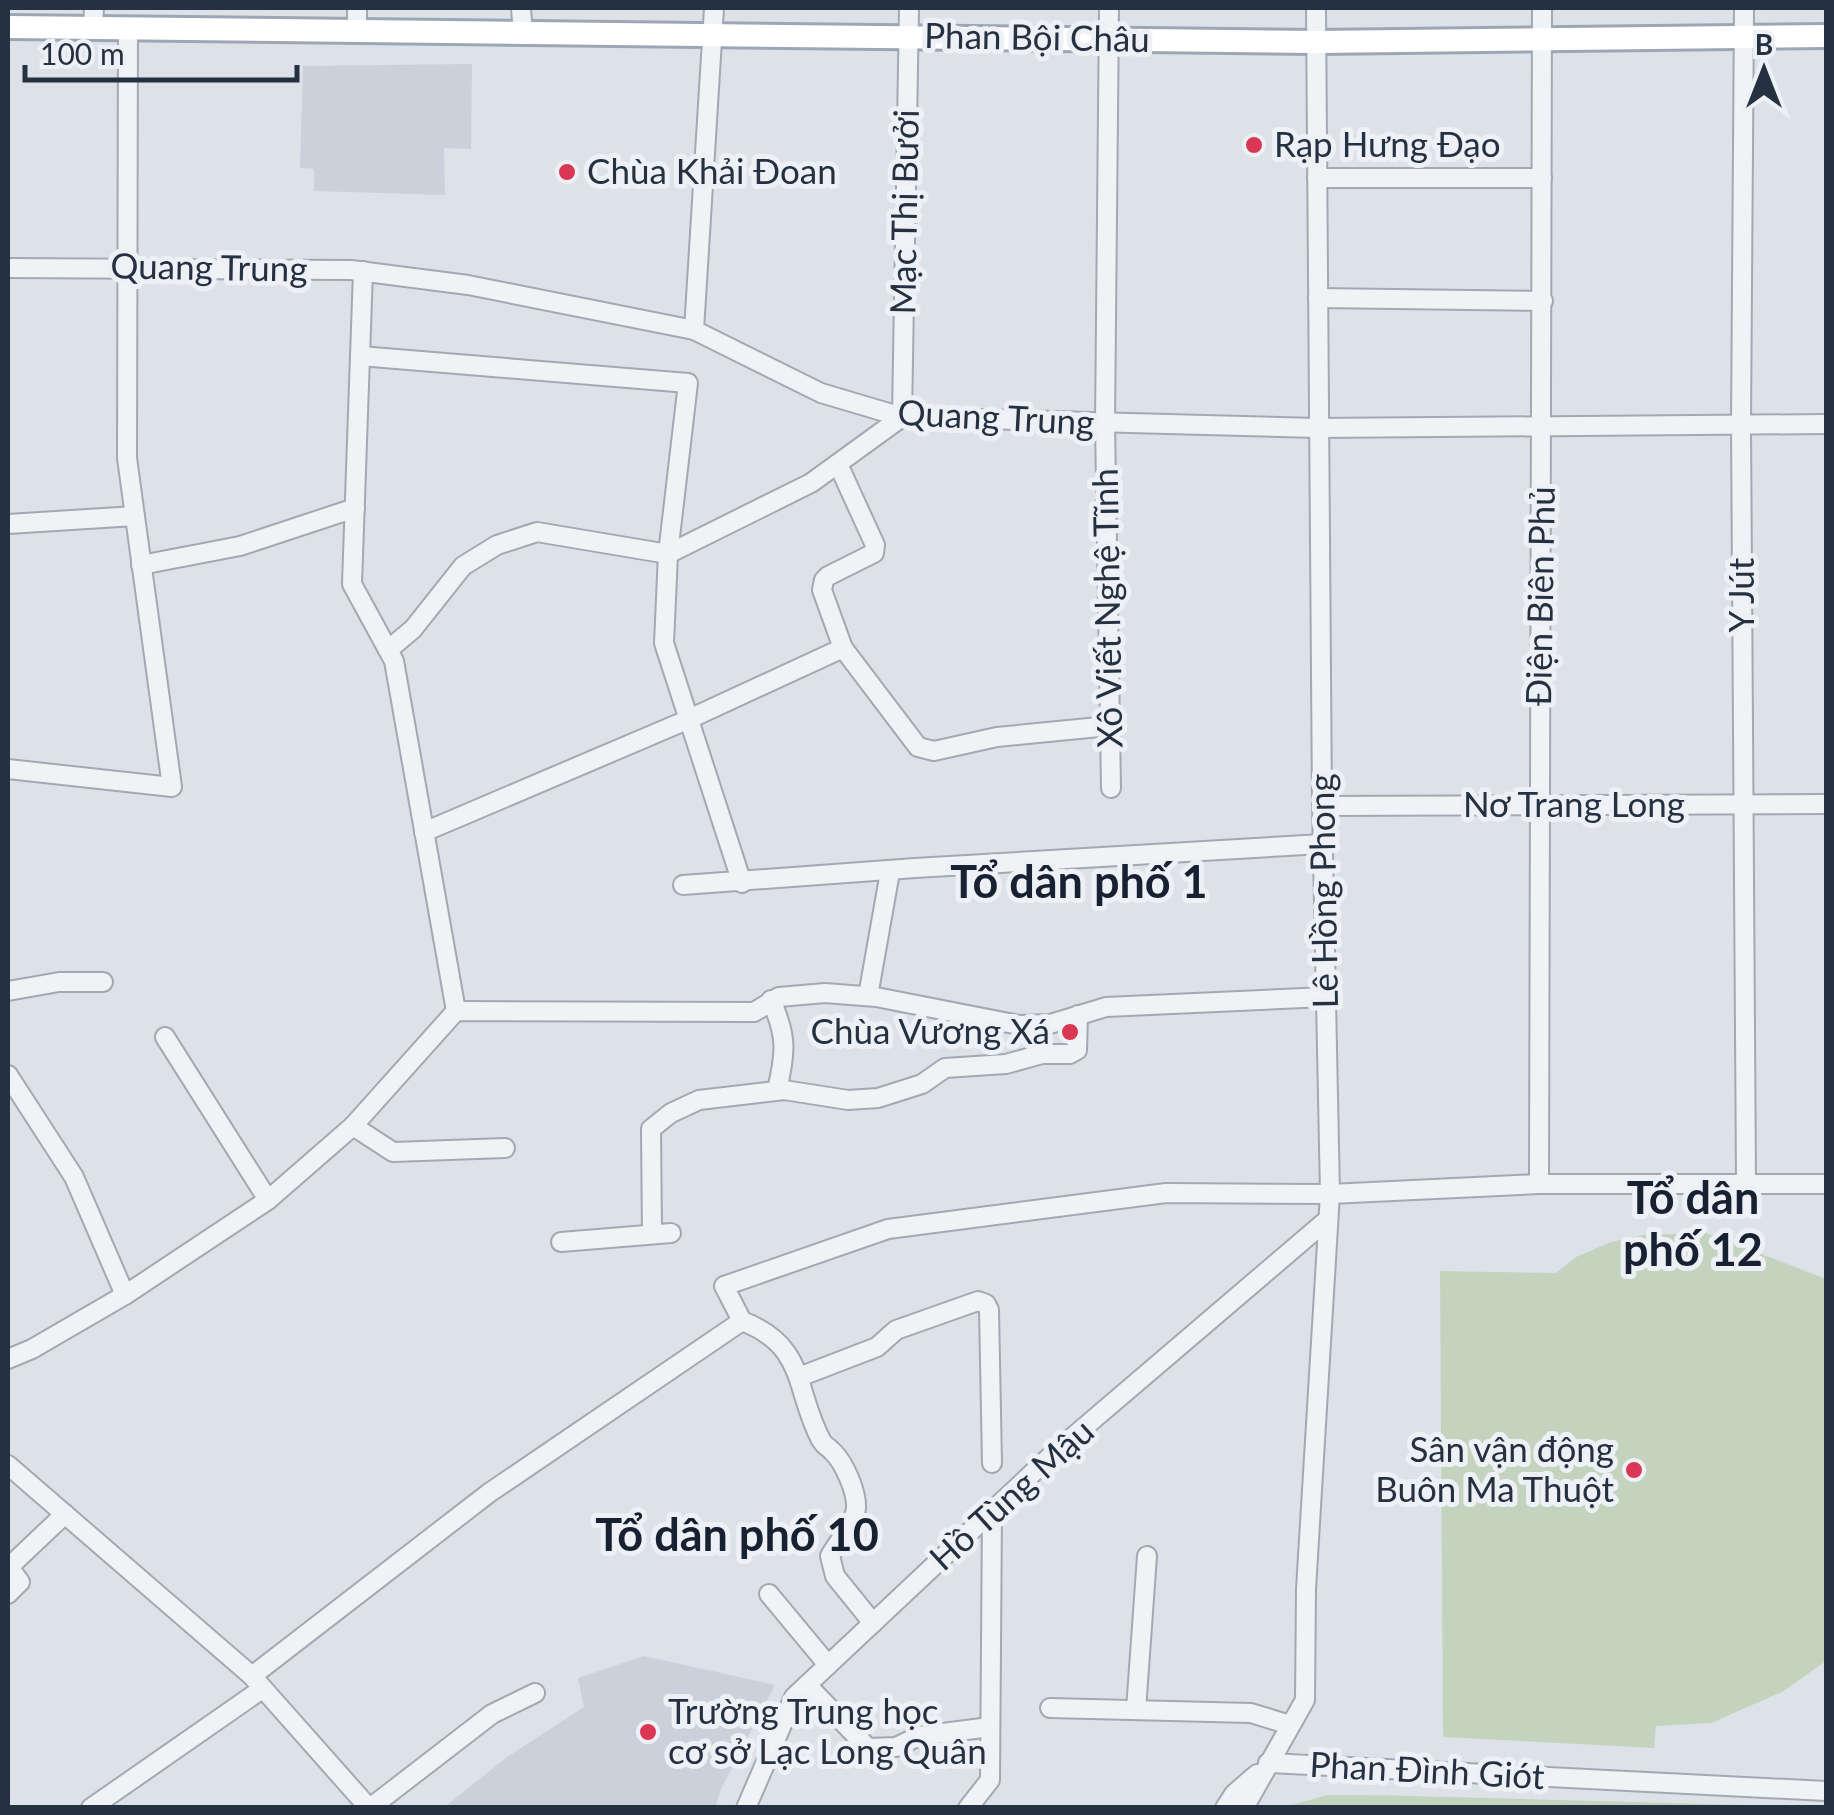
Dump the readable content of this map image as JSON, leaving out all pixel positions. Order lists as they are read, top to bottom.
{
  "streets": {
    "main road": ["Phan Bội Châu"],
    "street": [
      "Mạc Thị Bưởi",
      "Quang Trung",
      "Y Jút",
      "Điện Biên Phủ",
      "Xô Viết Nghệ Tĩnh",
      "Nơ Trang Long",
      "Lê Hồng Phong",
      "Hồ Tùng Mậu",
      "Phan Đình Giót"
    ]
  },
  "crossings": [
    ["Phan Bội Châu", "Mạc Thị Bưởi"],
    ["Phan Bội Châu", "Y Jút"],
    ["Phan Bội Châu", "Điện Biên Phủ"],
    ["Phan Bội Châu", "Xô Viết Nghệ Tĩnh"],
    ["Phan Bội Châu", "Lê Hồng Phong"],
    ["Mạc Thị Bưởi", "Quang Trung"],
    ["Quang Trung", "Y Jút"],
    ["Quang Trung", "Điện Biên Phủ"],
    ["Quang Trung", "Xô Viết Nghệ Tĩnh"],
    ["Quang Trung", "Lê Hồng Phong"],
    ["Y Jút", "Nơ Trang Long"],
    ["Điện Biên Phủ", "Nơ Trang Long"],
    ["Nơ Trang Long", "Lê Hồng Phong"],
    ["Lê Hồng Phong", "Hồ Tùng Mậu"],
    ["Lê Hồng Phong", "Phan Đình Giót"]
  ],
  "districts": ["Tổ dân phố 1", "Tổ dân phố 12", "Tổ dân phố 10"],
  "places": [
    "Rạp Hưng Đạo",
    "Chùa Khải Đoan",
    "Chùa Vương Xá",
    "Sân vận động Buôn Ma Thuột",
    "Trường Trung học cơ sở Lạc Long Quân"
  ],
  "scale_bar": "100 m",
  "north": "top"
}
